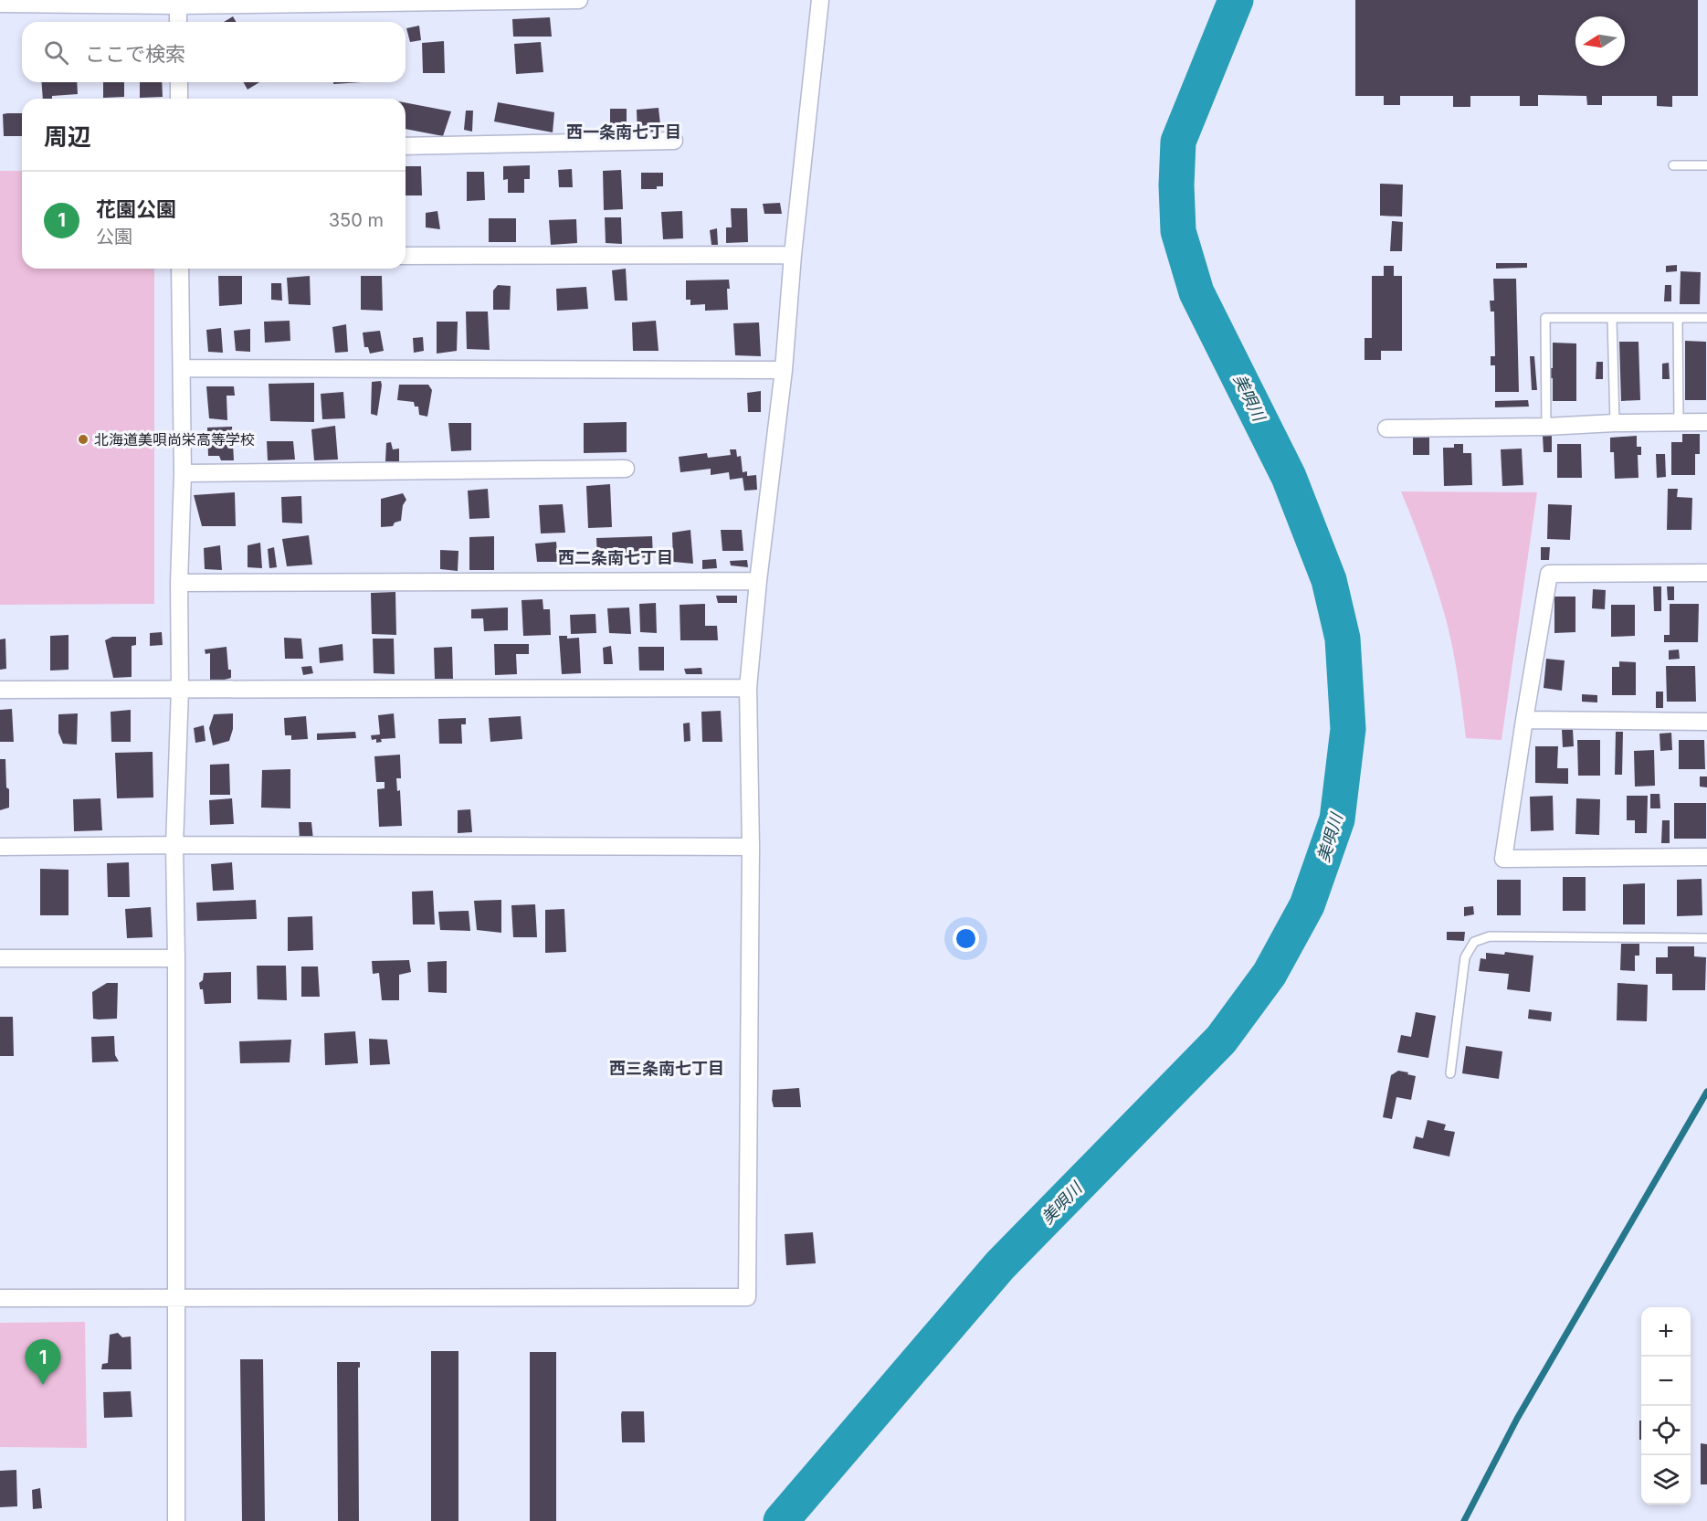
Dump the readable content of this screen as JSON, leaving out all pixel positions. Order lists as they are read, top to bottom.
{
  "districts": ["西一条南七丁目", "西二条南七丁目", "西三条南七丁目"],
  "water": ["美唄川"],
  "places": ["北海道美唄尚栄高等学校"],
  "north": "left",
  "page": {
    "search": "ここで検索",
    "heading": "周辺",
    "list": [
      {
        "mark": "1",
        "name": "花園公園",
        "note": "公園",
        "value": "350 m"
      }
    ],
    "map_buttons": ["+", "−"],
    "pins": "1"
  }
}
